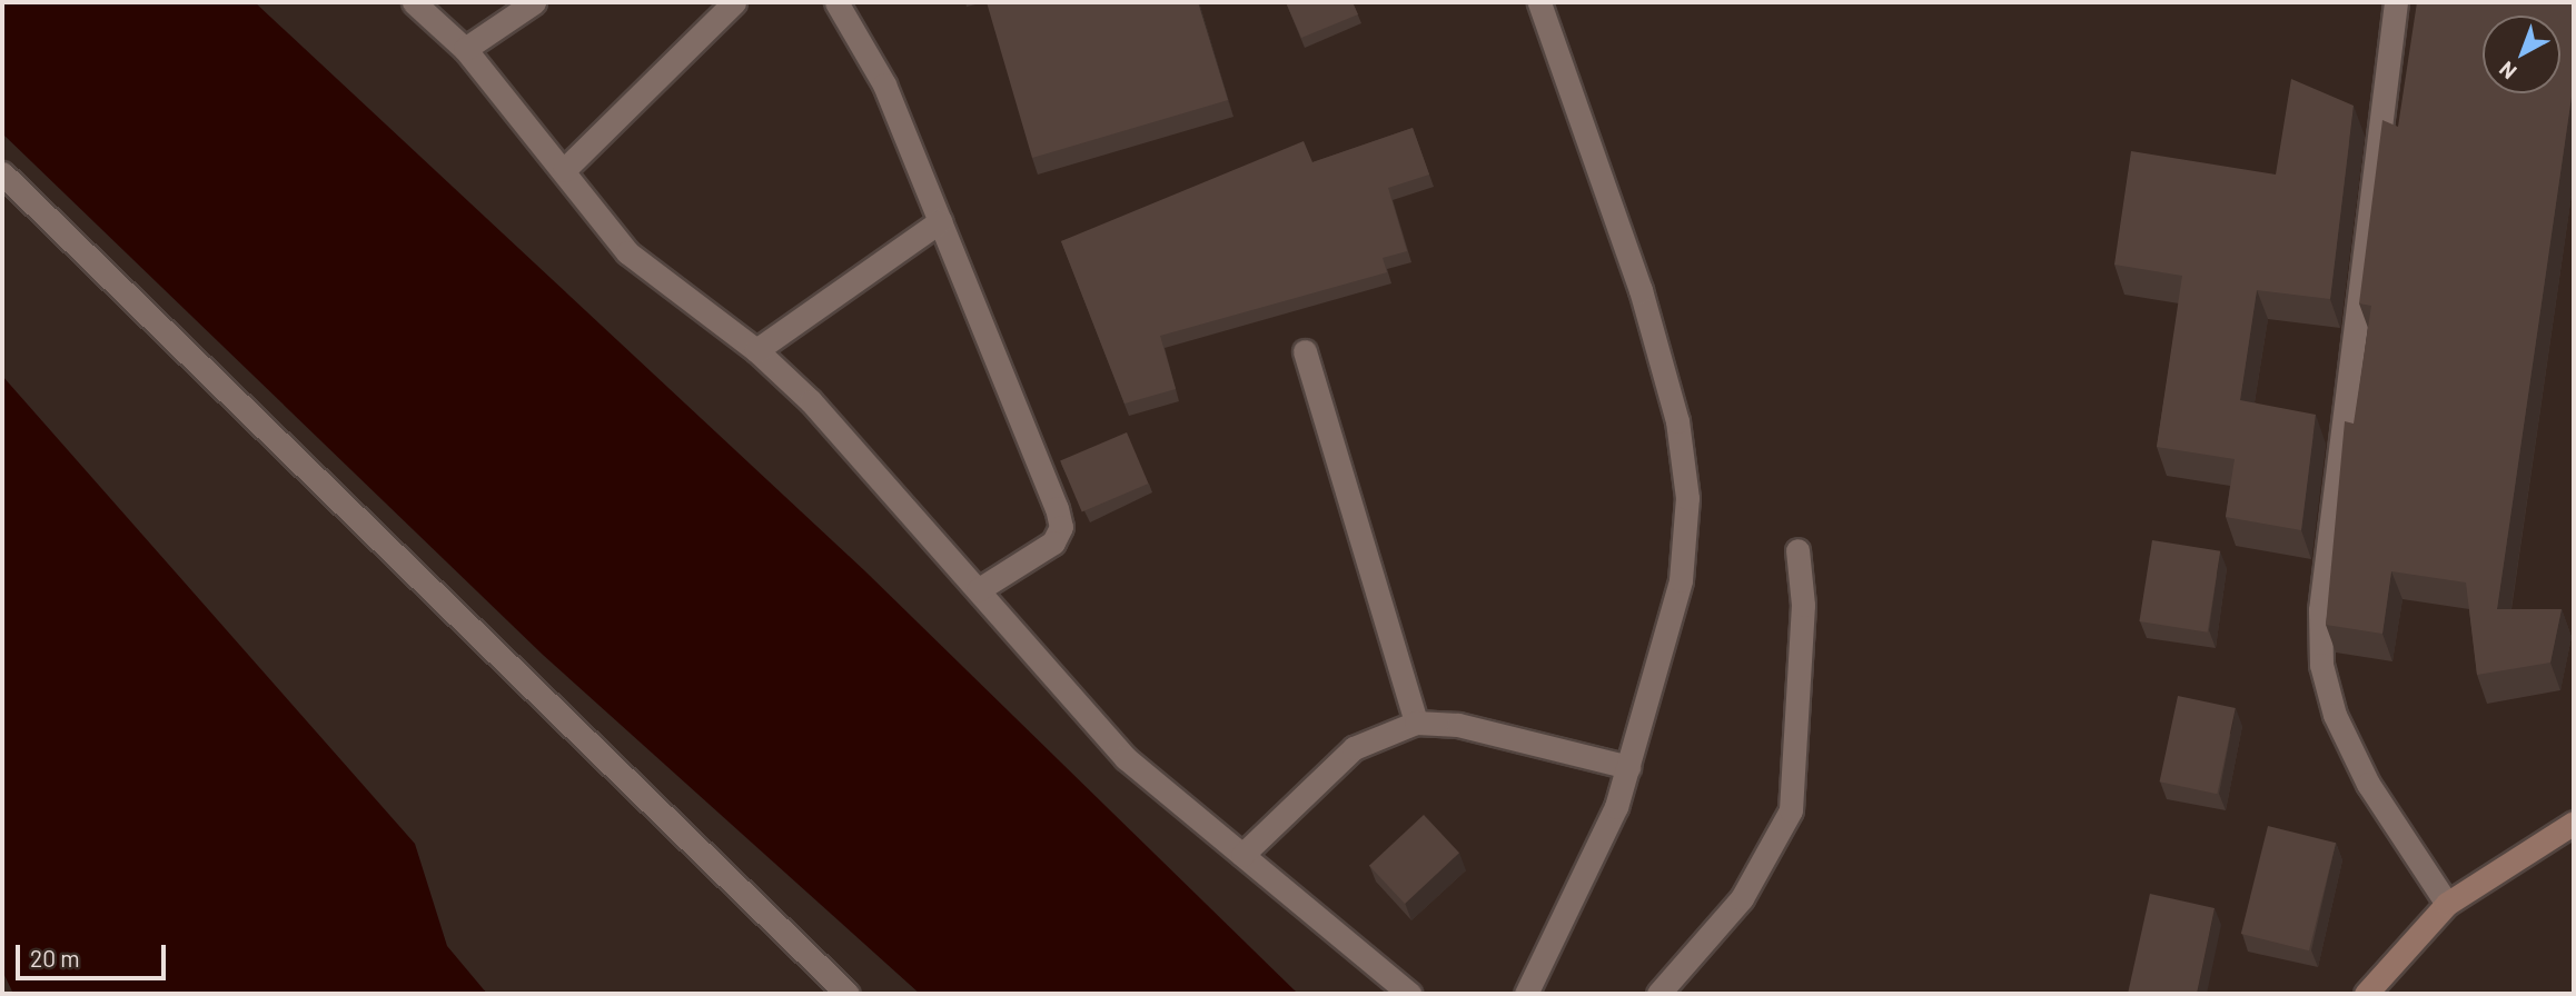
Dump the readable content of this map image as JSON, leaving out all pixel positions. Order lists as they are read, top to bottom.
{
  "scale_bar": "20 m",
  "north": "bottom left"
}
